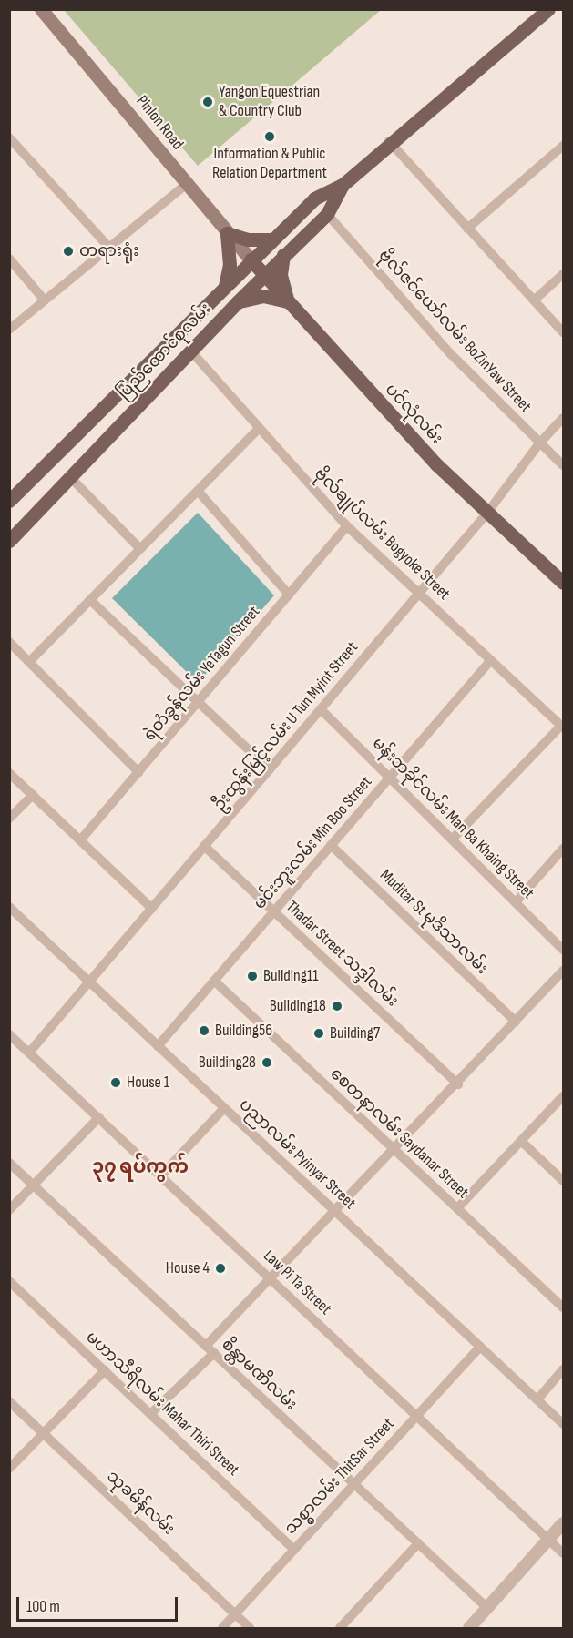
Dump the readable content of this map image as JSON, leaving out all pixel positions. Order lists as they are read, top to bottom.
{
  "streets": {
    "main road": ["Pinlon Road", "ပြည်ထောင်စုလမ်း", "ပင်လုံလမ်း"],
    "street": [
      "ဗိုလ်ဇင်ယော်လမ်း BoZinYaw Street",
      "ဗိုလ်ချုပ်လမ်း Bogyoke Street",
      "ရဲတံခွန်လမ်း YeTagun Street",
      "ဦးထွန်းမြင့်လမ်း U Tun Myint Street",
      "မန်းဘခိုင်လမ်း Man Ba Khaing Street",
      "မင်းဘူးလမ်း Min Boo Street",
      "Muditar St မုဒိသာလမ်း",
      "Thadar Street သဒ္ဒါလမ်း",
      "စေတနာလမ်း Saydanar Street",
      "ပညာလမ်း Pyinyar Street",
      "Law Pi Ta Street",
      "စိန္တာမဏိလမ်း",
      "မဟာသီရိလမ်း Mahar Thiri Street",
      "သစ္စာလမ်း ThitSar Street",
      "သုခမိန်လမ်း"
    ]
  },
  "crossings": [
    ["Pinlon Road", "ပြည်ထောင်စုလမ်း"],
    ["Pinlon Road", "ပင်လုံလမ်း"],
    ["ဗိုလ်ဇင်ယော်လမ်း BoZinYaw Street", "ပြည်ထောင်စုလမ်း"],
    ["ဗိုလ်ဇင်ယော်လမ်း BoZinYaw Street", "ဦးထွန်းမြင့်လမ်း U Tun Myint Street"],
    ["ပြည်ထောင်စုလမ်း", "ပင်လုံလမ်း"],
    ["ပြည်ထောင်စုလမ်း", "ဗိုလ်ချုပ်လမ်း Bogyoke Street"],
    ["ပင်လုံလမ်း", "ဦးထွန်းမြင့်လမ်း U Tun Myint Street"],
    ["ဗိုလ်ချုပ်လမ်း Bogyoke Street", "ရဲတံခွန်လမ်း YeTagun Street"],
    ["ဗိုလ်ချုပ်လမ်း Bogyoke Street", "ဦးထွန်းမြင့်လမ်း U Tun Myint Street"],
    ["ဗိုလ်ချုပ်လမ်း Bogyoke Street", "မင်းဘူးလမ်း Min Boo Street"],
    ["ဦးထွန်းမြင့်လမ်း U Tun Myint Street", "မန်းဘခိုင်လမ်း Man Ba Khaing Street"],
    ["ဦးထွန်းမြင့်လမ်း U Tun Myint Street", "Thadar Street သဒ္ဒါလမ်း"],
    ["ဦးထွန်းမြင့်လမ်း U Tun Myint Street", "ပညာလမ်း Pyinyar Street"],
    ["ဦးထွန်းမြင့်လမ်း U Tun Myint Street", "Law Pi Ta Street"],
    ["မန်းဘခိုင်လမ်း Man Ba Khaing Street", "မင်းဘူးလမ်း Min Boo Street"],
    ["မင်းဘူးလမ်း Min Boo Street", "Muditar St မုဒိသာလမ်း"],
    ["မင်းဘူးလမ်း Min Boo Street", "Thadar Street သဒ္ဒါလမ်း"],
    ["မင်းဘူးလမ်း Min Boo Street", "စေတနာလမ်း Saydanar Street"],
    ["မင်းဘူးလမ်း Min Boo Street", "ပညာလမ်း Pyinyar Street"],
    ["ပညာလမ်း Pyinyar Street", "သစ္စာလမ်း ThitSar Street"],
    ["Law Pi Ta Street", "သစ္စာလမ်း ThitSar Street"],
    ["စိန္တာမဏိလမ်း", "သစ္စာလမ်း ThitSar Street"],
    ["မဟာသီရိလမ်း Mahar Thiri Street", "သစ္စာလမ်း ThitSar Street"],
    ["သစ္စာလမ်း ThitSar Street", "သုခမိန်လမ်း"]
  ],
  "districts": ["၃၇ ရပ်ကွက်"],
  "places": [
    "Yangon Equestrian & Country Club",
    "Information & Public Relation Department",
    "တရားရုံး",
    "Building11",
    "Building18",
    "Building56",
    "Building7",
    "Building28",
    "House 1",
    "House 4"
  ],
  "scale_bar": "100 m"
}
